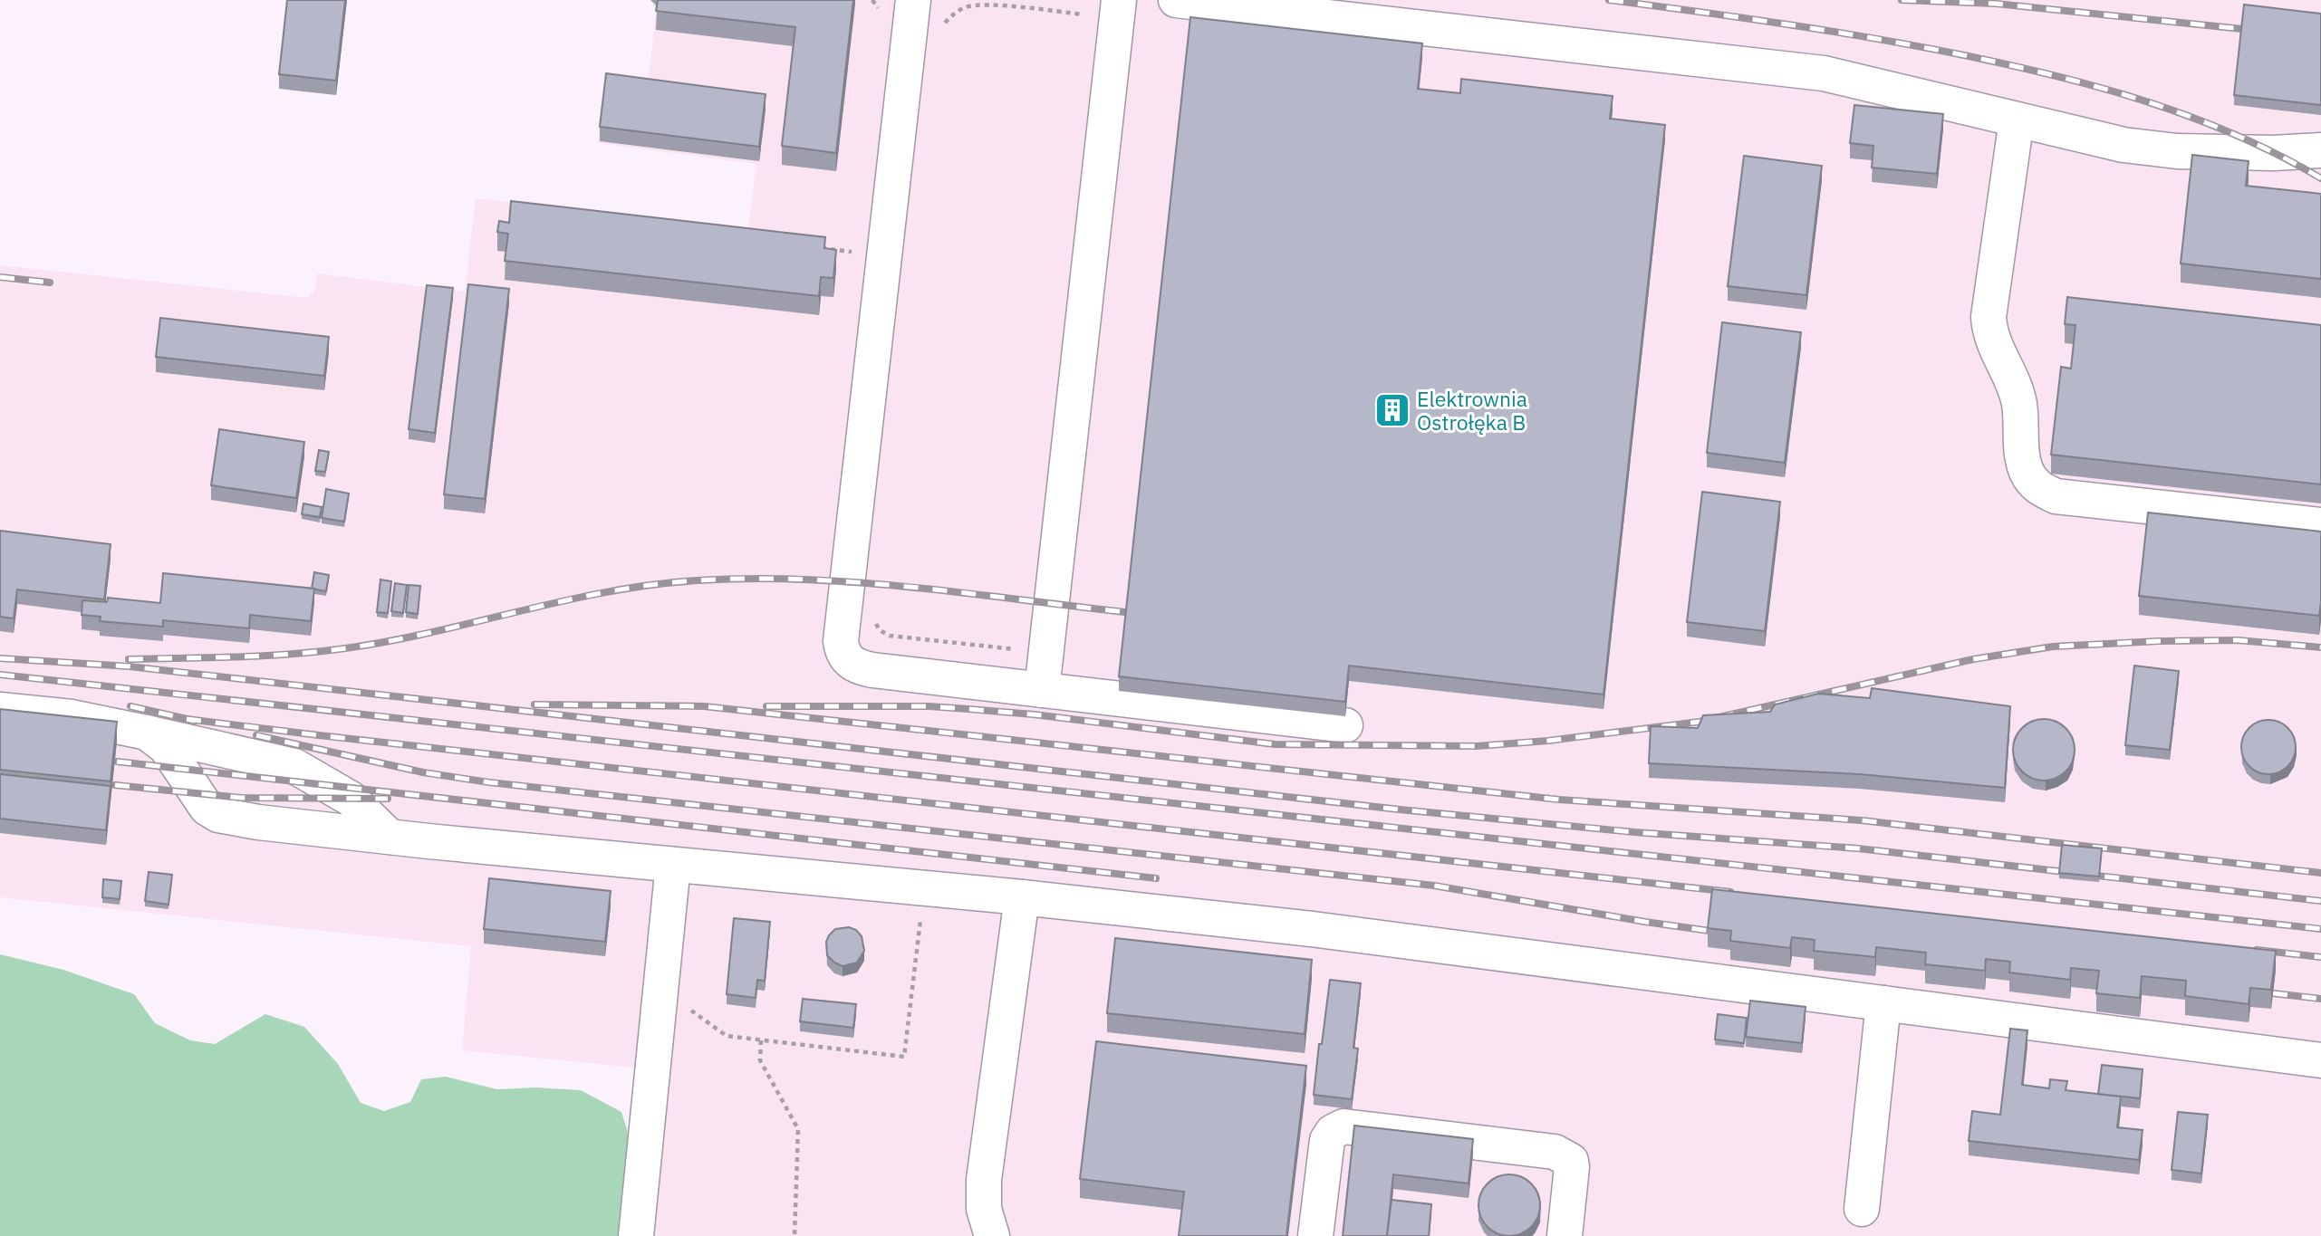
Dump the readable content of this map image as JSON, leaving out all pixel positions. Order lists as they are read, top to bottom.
{
  "places": {
    "building": ["Elektrownia Ostrołęka B"]
  }
}
